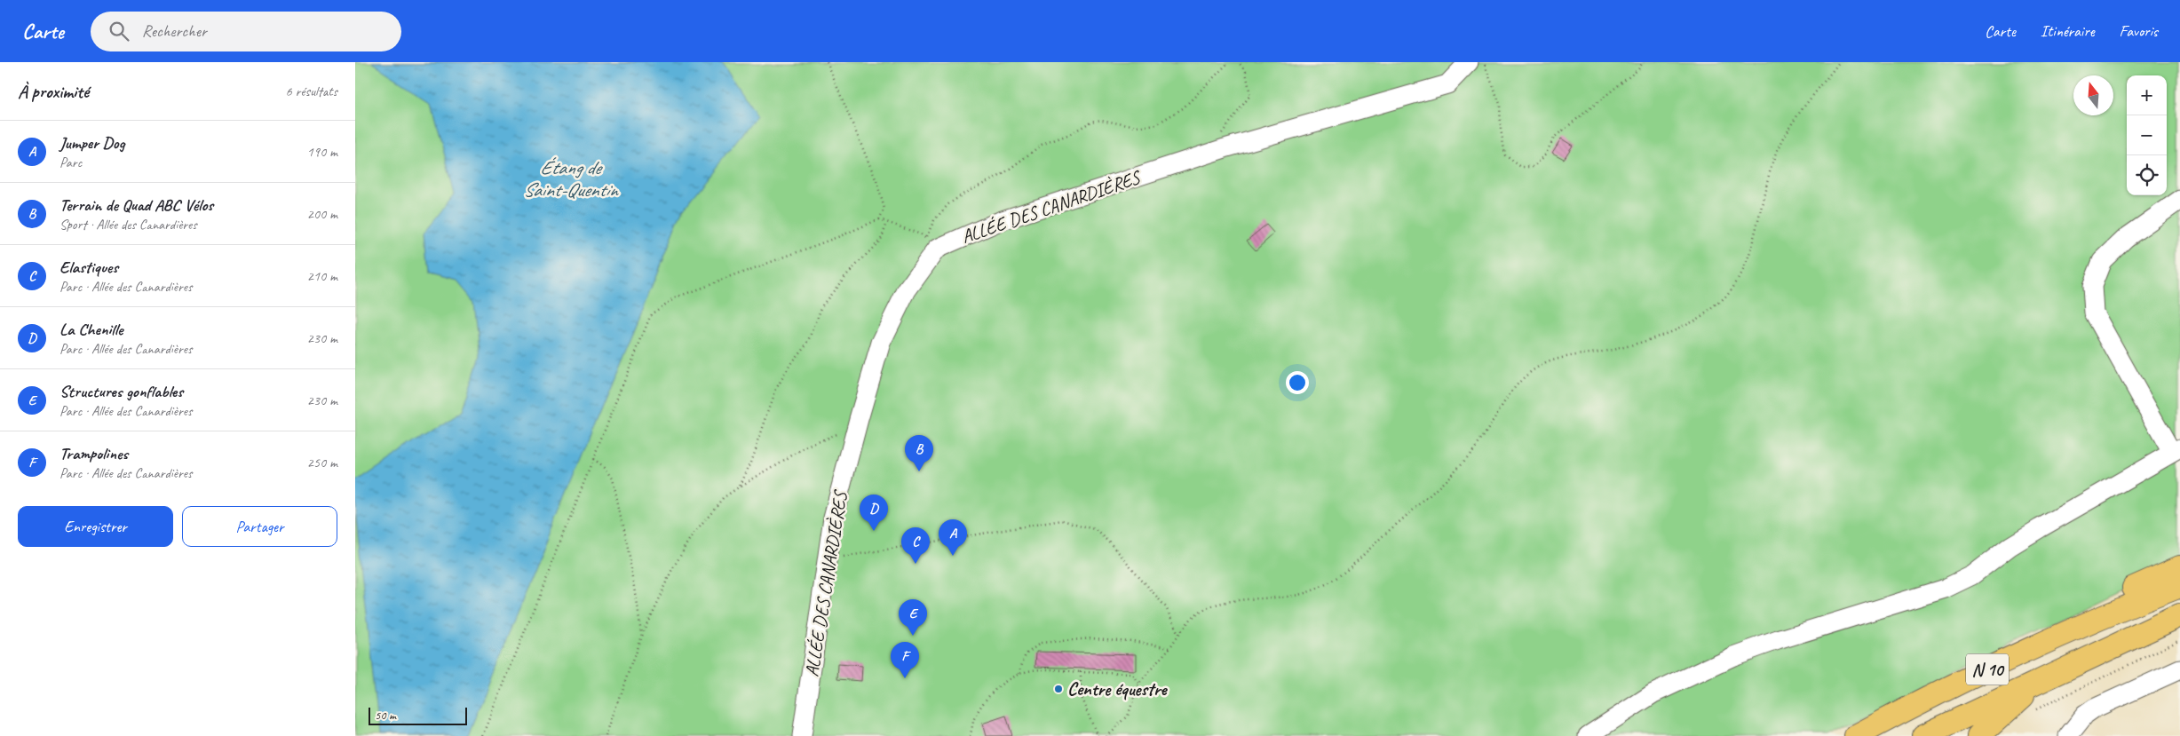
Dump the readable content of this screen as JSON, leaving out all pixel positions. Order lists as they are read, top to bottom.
{
  "streets": {
    "main road": ["N 10"],
    "street": ["ALLÉE DES CANARDIÈRES"]
  },
  "water": ["Étang de Saint-Quentin"],
  "places": ["Centre équestre"],
  "scale_bar": "50 m",
  "north": "top",
  "page": {
    "header": "Carte",
    "search": "Rechercher",
    "nav": ["Carte", "Itinéraire", "Favoris"],
    "heading": ["À proximité", "6 résultats"],
    "map_buttons": ["+", "−"],
    "list": [
      {
        "mark": "A",
        "name": "Jumper Dog",
        "note": "Parc",
        "value": "190 m"
      },
      {
        "mark": "B",
        "name": "Terrain de Quad ABC Vélos",
        "note": "Sport · Allée des Canardières",
        "value": "200 m"
      },
      {
        "mark": "C",
        "name": "Elastiques",
        "note": "Parc · Allée des Canardières",
        "value": "210 m"
      },
      {
        "mark": "D",
        "name": "La Chenille",
        "note": "Parc · Allée des Canardières",
        "value": "230 m"
      },
      {
        "mark": "E",
        "name": "Structures gonflables",
        "note": "Parc · Allée des Canardières",
        "value": "230 m"
      },
      {
        "mark": "F",
        "name": "Trampolines",
        "note": "Parc · Allée des Canardières",
        "value": "250 m"
      }
    ],
    "pins": [
      "B",
      "D",
      "A",
      "C",
      "E",
      "F"
    ],
    "buttons": ["Enregistrer", "Partager"],
    "scale": "50 m"
  }
}
